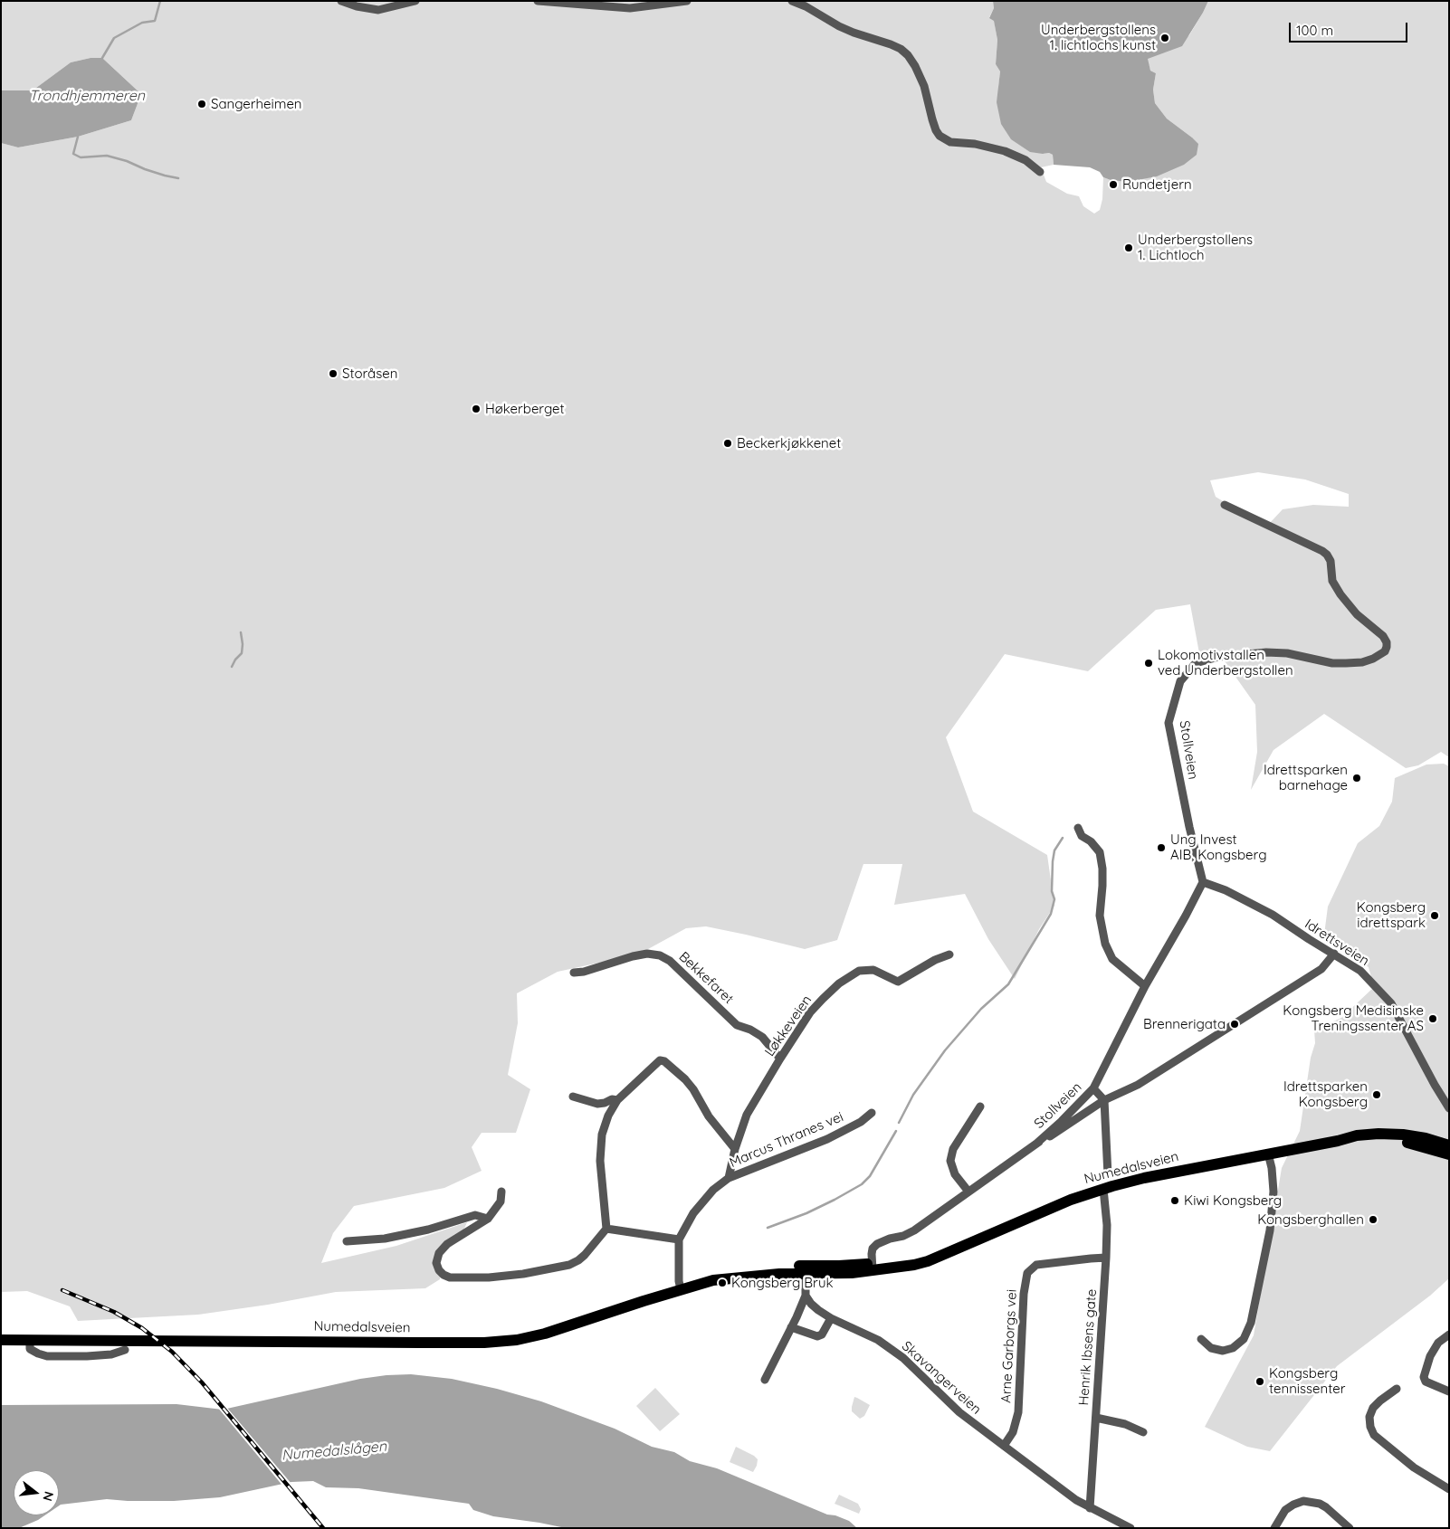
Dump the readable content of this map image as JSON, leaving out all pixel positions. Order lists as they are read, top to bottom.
{
  "streets": {
    "main road": ["Numedalsveien"],
    "street": [
      "Stollveien",
      "Idrettsveien",
      "Bekkefaret",
      "Løkkeveien",
      "Marcus Thranes vei",
      "Arne Garborgs vei",
      "Henrik Ibsens gate",
      "Skavangerveien"
    ]
  },
  "crossings": [
    ["Stollveien", "Idrettsveien"],
    ["Bekkefaret", "Løkkeveien"],
    ["Løkkeveien", "Marcus Thranes vei"],
    ["Marcus Thranes vei", "Numedalsveien"],
    ["Numedalsveien", "Henrik Ibsens gate"],
    ["Arne Garborgs vei", "Henrik Ibsens gate"],
    ["Arne Garborgs vei", "Skavangerveien"],
    ["Henrik Ibsens gate", "Skavangerveien"]
  ],
  "water": ["Trondhjemmeren", "Numedalslågen"],
  "places": [
    "Underbergstollens 1. lichtlochs kunst",
    "Sangerheimen",
    "Rundetjern",
    "Underbergstollens 1. Lichtloch",
    "Storåsen",
    "Høkerberget",
    "Beckerkjøkkenet",
    "Lokomotivstallen ved Underbergstollen",
    "Idrettsparken barnehage",
    "Ung Invest AIB, Kongsberg",
    "Kongsberg idrettspark",
    "Kongsberg Medisinske Treningssenter AS",
    "Brennerigata",
    "Idrettsparken Kongsberg",
    "Kiwi Kongsberg",
    "Kongsberghallen",
    "Kongsberg Bruk",
    "Kongsberg tennissenter"
  ],
  "scale_bar": "100 m",
  "north": "right"
}
